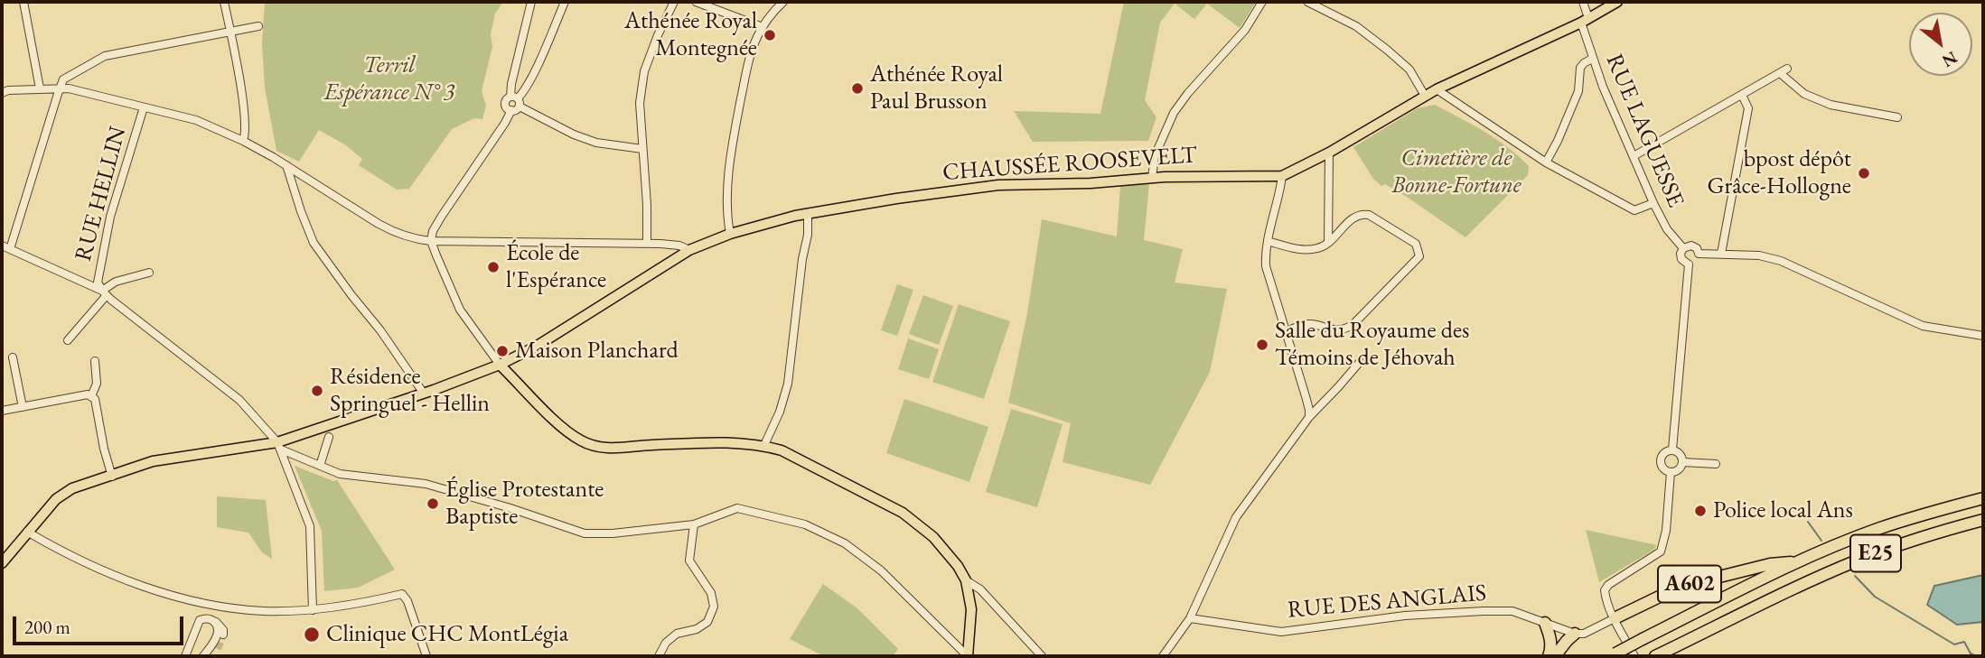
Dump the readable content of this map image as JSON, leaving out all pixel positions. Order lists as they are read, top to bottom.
{
  "streets": {
    "highway": ["E25", "A602"],
    "main road": ["CHAUSSÉE ROOSEVELT"],
    "street": ["RUE LAGUESSE", "RUE HELLIN", "RUE DES ANGLAIS"]
  },
  "crossings": [
    ["RUE LAGUESSE", "CHAUSSÉE ROOSEVELT"],
    ["E25", "A602"]
  ],
  "parks": ["Terril Espérance N° 3", "Cimetière de Bonne-Fortune"],
  "places": [
    "Athénée Royal Montegnée",
    "Athénée Royal Paul Brusson",
    "bpost dépôt Grâce-Hollogne",
    "École de l'Espérance",
    "Salle du Royaume des Témoins de Jéhovah",
    "Maison Planchard",
    "Résidence Springuel - Hellin",
    "Église Protestante Baptiste",
    "Police local Ans",
    "Clinique CHC MontLégia"
  ],
  "scale_bar": "200 m",
  "north": "bottom right"
}
